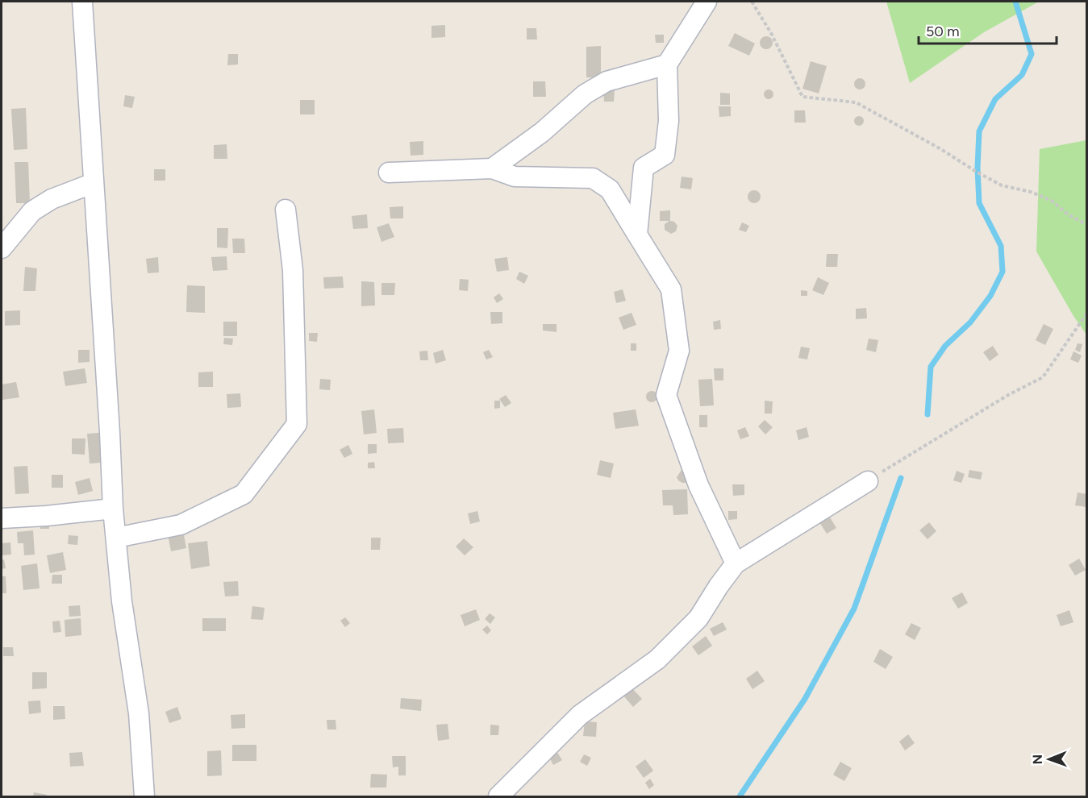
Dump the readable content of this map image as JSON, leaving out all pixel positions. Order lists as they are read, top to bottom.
{
  "scale_bar": "50 m",
  "north": "left"
}
